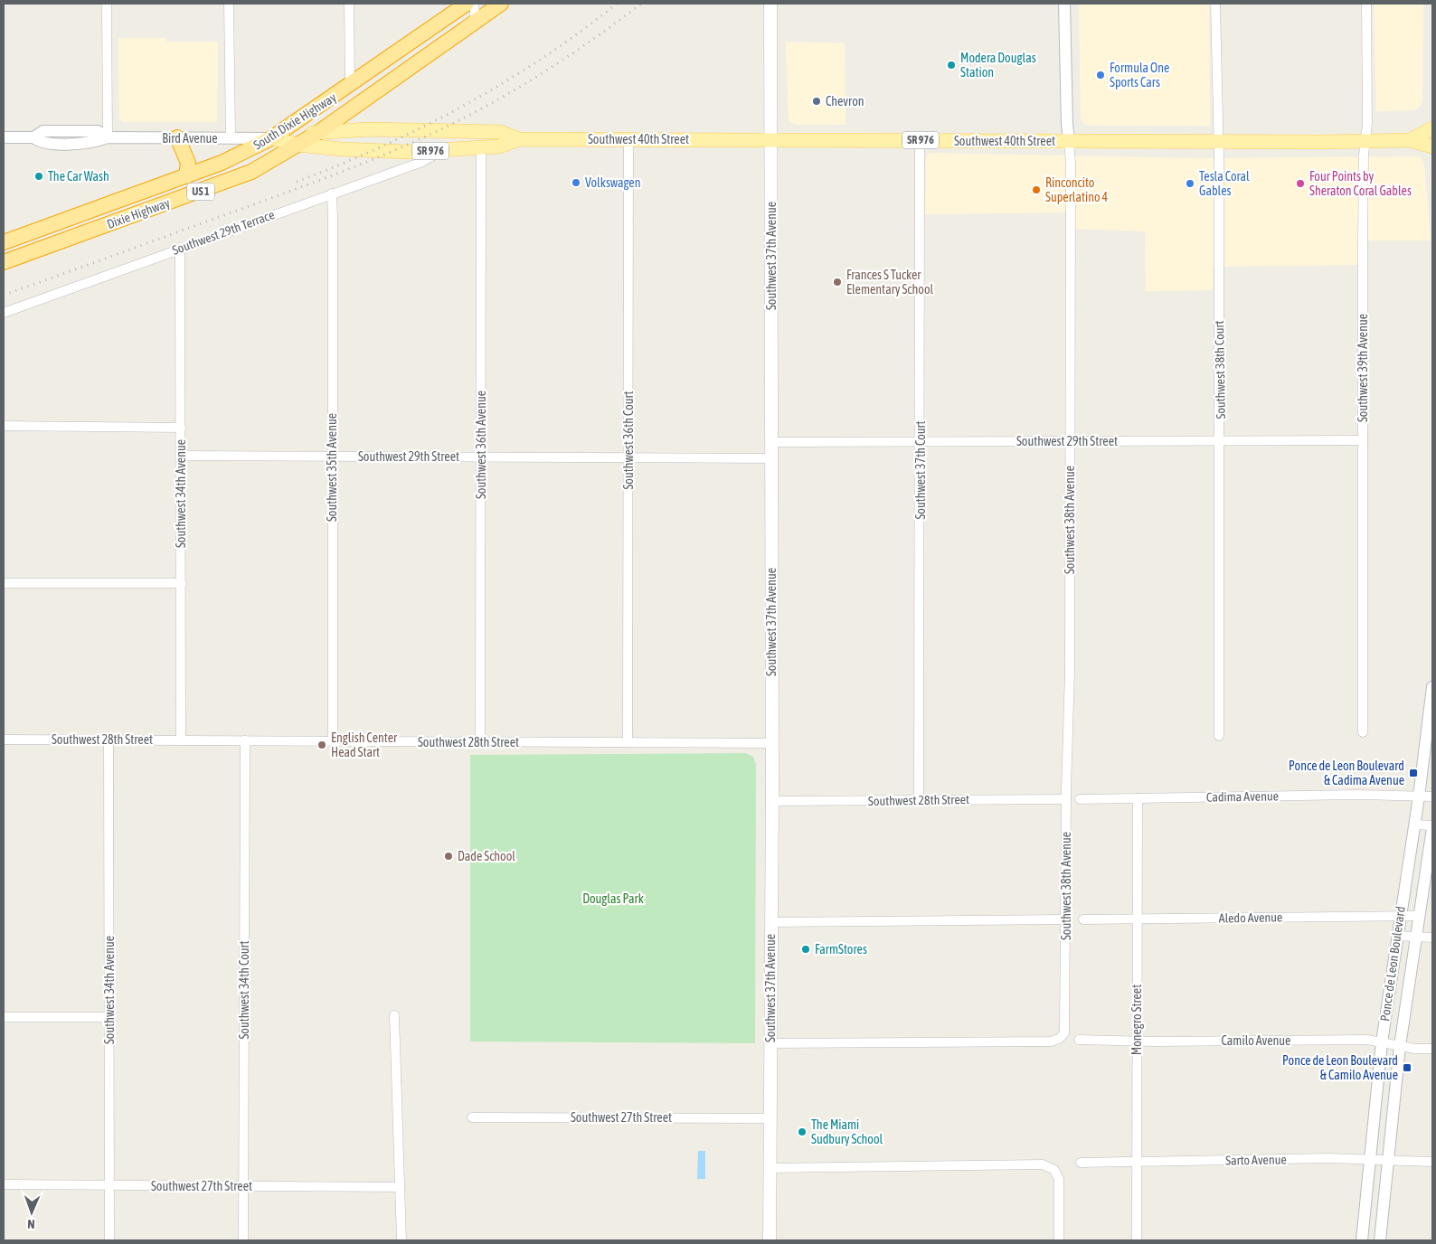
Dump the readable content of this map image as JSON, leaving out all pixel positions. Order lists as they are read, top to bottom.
{
  "streets": {
    "highway": ["South Dixie Highway", "US 1", "Dixie Highway"],
    "main road": ["Southwest 40th Street", "SR 976", "Southwest 37th Avenue"],
    "street": [
      "Bird Avenue",
      "Southwest 29th Terrace",
      "Southwest 39th Avenue",
      "Southwest 38th Court",
      "Southwest 36th Court",
      "Southwest 29th Street",
      "Southwest 36th Avenue",
      "Southwest 35th Avenue",
      "Southwest 37th Court",
      "Southwest 34th Avenue",
      "Southwest 38th Avenue",
      "Southwest 28th Street",
      "Cadima Avenue",
      "Aledo Avenue",
      "Ponce de Leon Boulevard",
      "Southwest 34th Court",
      "Monegro Street",
      "Camilo Avenue",
      "Southwest 27th Street",
      "Sarto Avenue"
    ]
  },
  "crossings": [
    ["South Dixie Highway", "Bird Avenue"],
    ["South Dixie Highway", "Southwest 40th Street"],
    ["South Dixie Highway", "Dixie Highway"],
    ["Bird Avenue", "Southwest 40th Street"],
    ["Southwest 40th Street", "Dixie Highway"],
    ["Southwest 40th Street", "Southwest 29th Terrace"],
    ["Southwest 40th Street", "Southwest 37th Avenue"],
    ["Southwest 40th Street", "Southwest 39th Avenue"],
    ["Southwest 40th Street", "Southwest 38th Court"],
    ["Southwest 40th Street", "Southwest 36th Court"],
    ["Southwest 40th Street", "Southwest 36th Avenue"],
    ["Southwest 40th Street", "Southwest 37th Court"],
    ["Southwest 40th Street", "Southwest 38th Avenue"],
    ["Southwest 29th Terrace", "Southwest 35th Avenue"],
    ["Southwest 29th Terrace", "Southwest 34th Avenue"],
    ["Southwest 37th Avenue", "Southwest 29th Street"],
    ["Southwest 37th Avenue", "Southwest 38th Avenue"],
    ["Southwest 37th Avenue", "Southwest 28th Street"],
    ["Southwest 37th Avenue", "Southwest 27th Street"],
    ["Southwest 39th Avenue", "Southwest 29th Street"],
    ["Southwest 38th Court", "Southwest 29th Street"],
    ["Southwest 36th Court", "Southwest 29th Street"],
    ["Southwest 36th Court", "Southwest 28th Street"],
    ["Southwest 29th Street", "Southwest 36th Avenue"],
    ["Southwest 29th Street", "Southwest 35th Avenue"],
    ["Southwest 29th Street", "Southwest 37th Court"],
    ["Southwest 29th Street", "Southwest 34th Avenue"],
    ["Southwest 29th Street", "Southwest 38th Avenue"],
    ["Southwest 36th Avenue", "Southwest 28th Street"],
    ["Southwest 35th Avenue", "Southwest 28th Street"],
    ["Southwest 37th Court", "Southwest 28th Street"],
    ["Southwest 34th Avenue", "Southwest 28th Street"],
    ["Southwest 34th Avenue", "Southwest 27th Street"],
    ["Southwest 38th Avenue", "Southwest 28th Street"],
    ["Southwest 28th Street", "Southwest 34th Court"],
    ["Cadima Avenue", "Ponce de Leon Boulevard"],
    ["Cadima Avenue", "Monegro Street"],
    ["Aledo Avenue", "Ponce de Leon Boulevard"],
    ["Aledo Avenue", "Monegro Street"],
    ["Ponce de Leon Boulevard", "Camilo Avenue"],
    ["Ponce de Leon Boulevard", "Sarto Avenue"],
    ["Southwest 34th Court", "Southwest 27th Street"],
    ["Monegro Street", "Camilo Avenue"],
    ["Monegro Street", "Sarto Avenue"]
  ],
  "parks": ["Douglas Park"],
  "places": {
    "other": [
      "Modera Douglas Station",
      "Formula One Sports Cars",
      "Chevron",
      "The Car Wash",
      "Volkswagen",
      "Tesla Coral Gables",
      "Four Points by Sheraton Coral Gables",
      "Rinconcito Superlatino 4",
      "Frances S Tucker Elementary School",
      "English Center Head Start",
      "Dade School",
      "FarmStores",
      "The Miami Sudbury School"
    ],
    "transit": ["Ponce de Leon Boulevard & Cadima Avenue", "Ponce de Leon Boulevard & Camilo Avenue"]
  },
  "north": "bottom"
}
